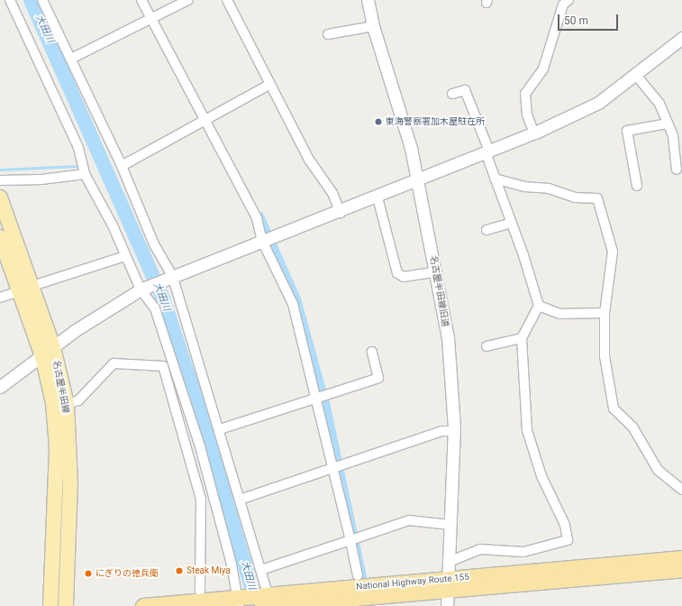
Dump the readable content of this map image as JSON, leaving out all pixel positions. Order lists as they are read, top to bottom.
{
  "streets": {
    "highway": ["National Highway Route 155"],
    "main road": ["名古屋半田線"],
    "street": ["名古屋半田線旧道"]
  },
  "crossings": [
    ["名古屋半田線旧道", "National Highway Route 155"]
  ],
  "water": ["大田川"],
  "places": ["東海警察署加木屋駐在所", "Steak Miya", "にぎりの徳兵衛"],
  "scale_bar": "50 m"
}
